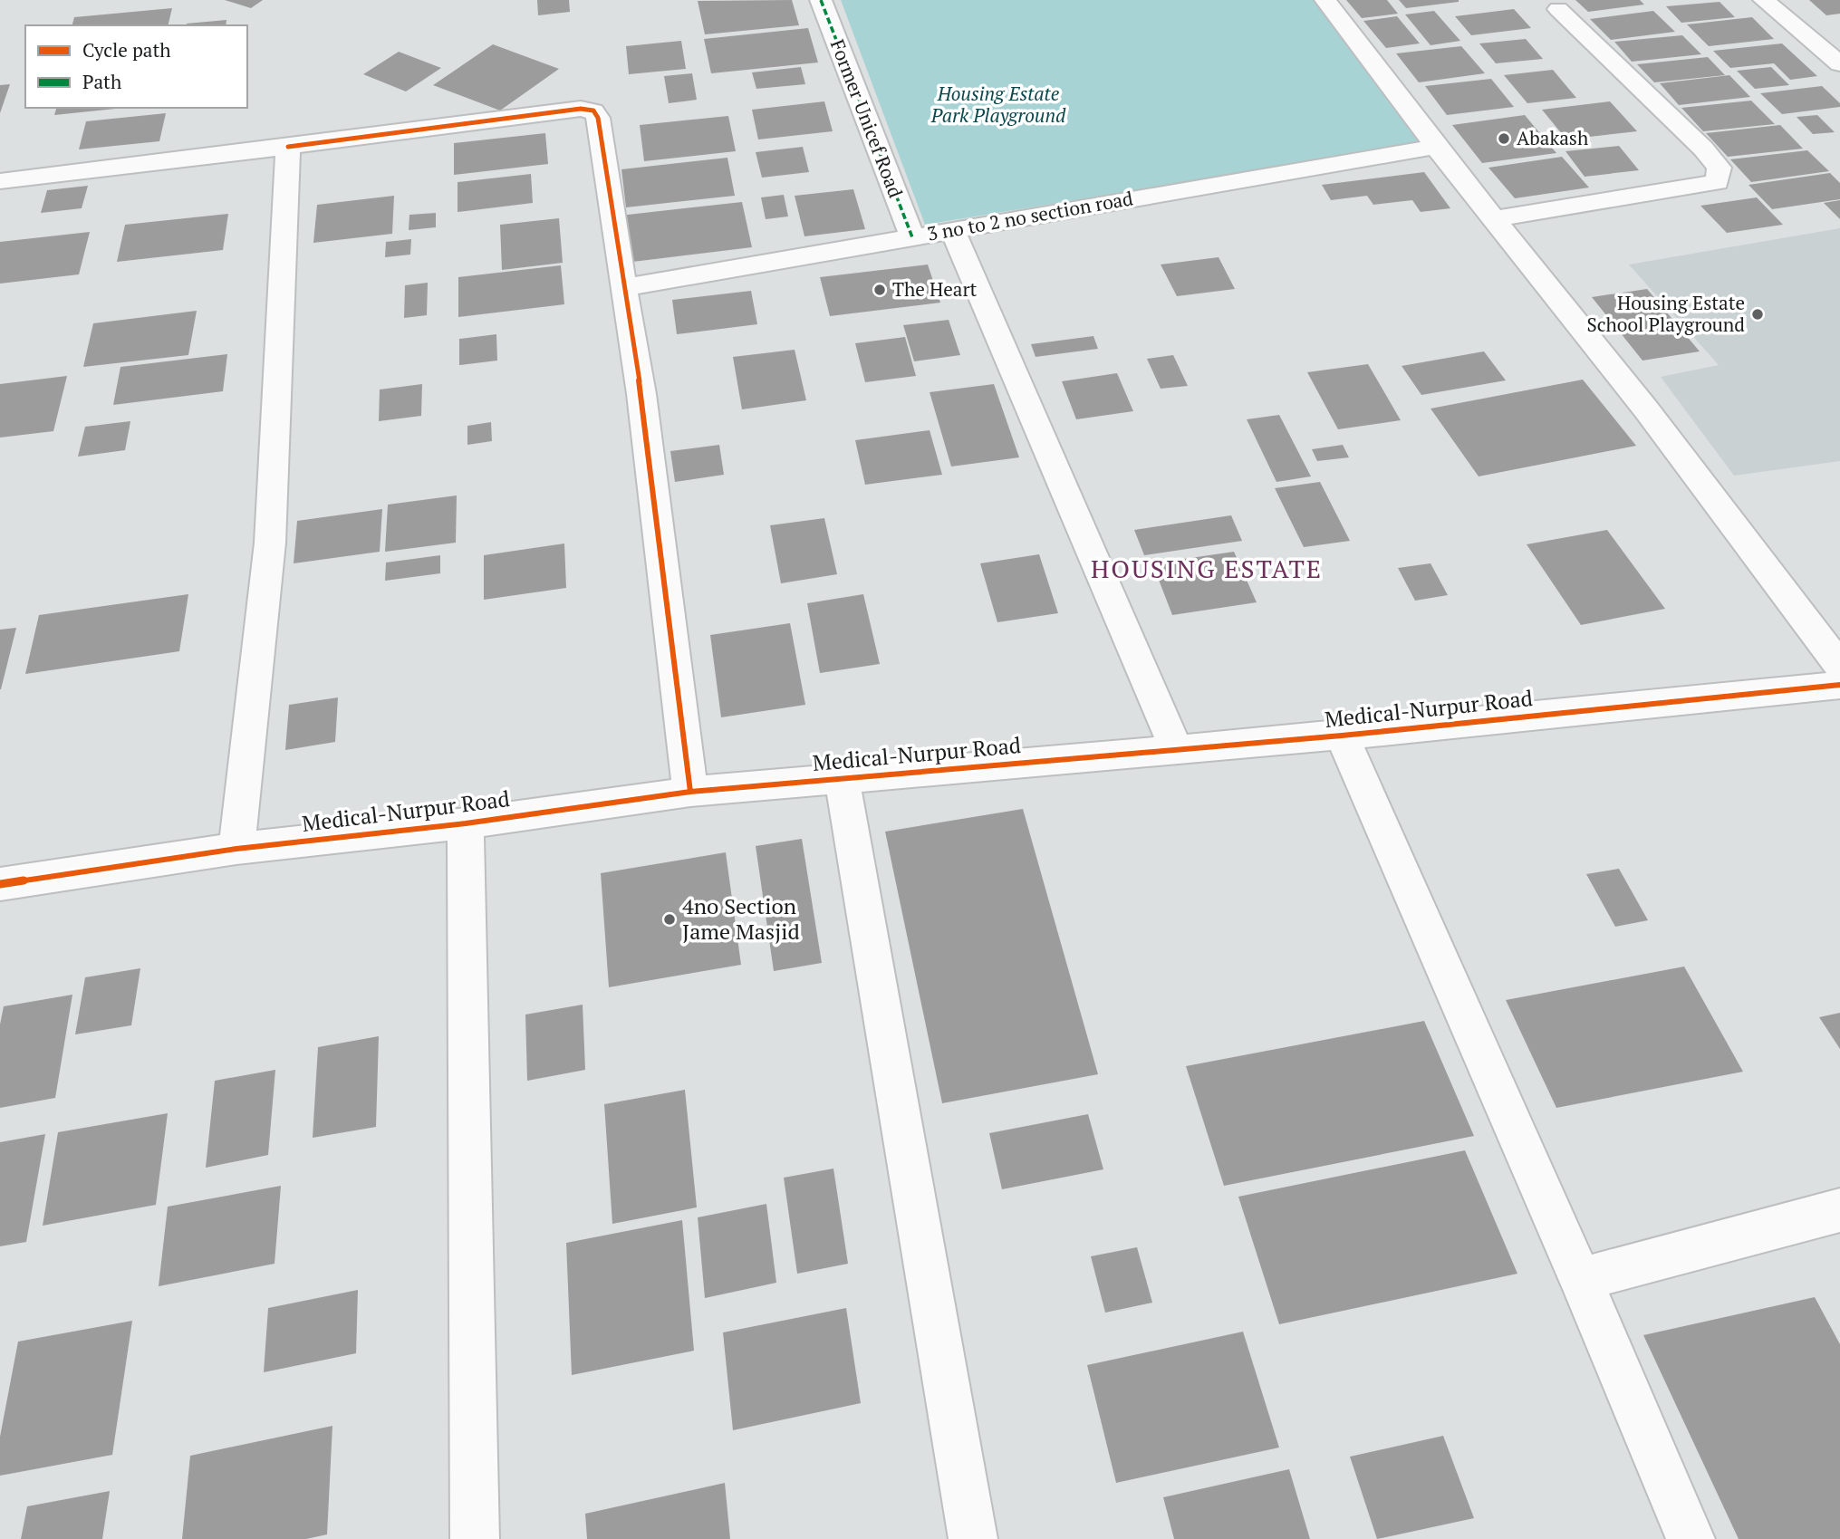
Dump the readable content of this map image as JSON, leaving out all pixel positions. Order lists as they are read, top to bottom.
{
  "streets": {
    "street": ["Former Unicef Road", "3 no to 2 no section road", "Medical-Nurpur Road"]
  },
  "crossings": [
    ["Former Unicef Road", "3 no to 2 no section road"]
  ],
  "districts": ["HOUSING ESTATE"],
  "parks": ["Housing Estate Park Playground"],
  "places": [
    "Abakash",
    "The Heart",
    "Housing Estate School Playground",
    "4no Section Jame Masjid"
  ],
  "legend": ["Cycle path", "Path"]
}
